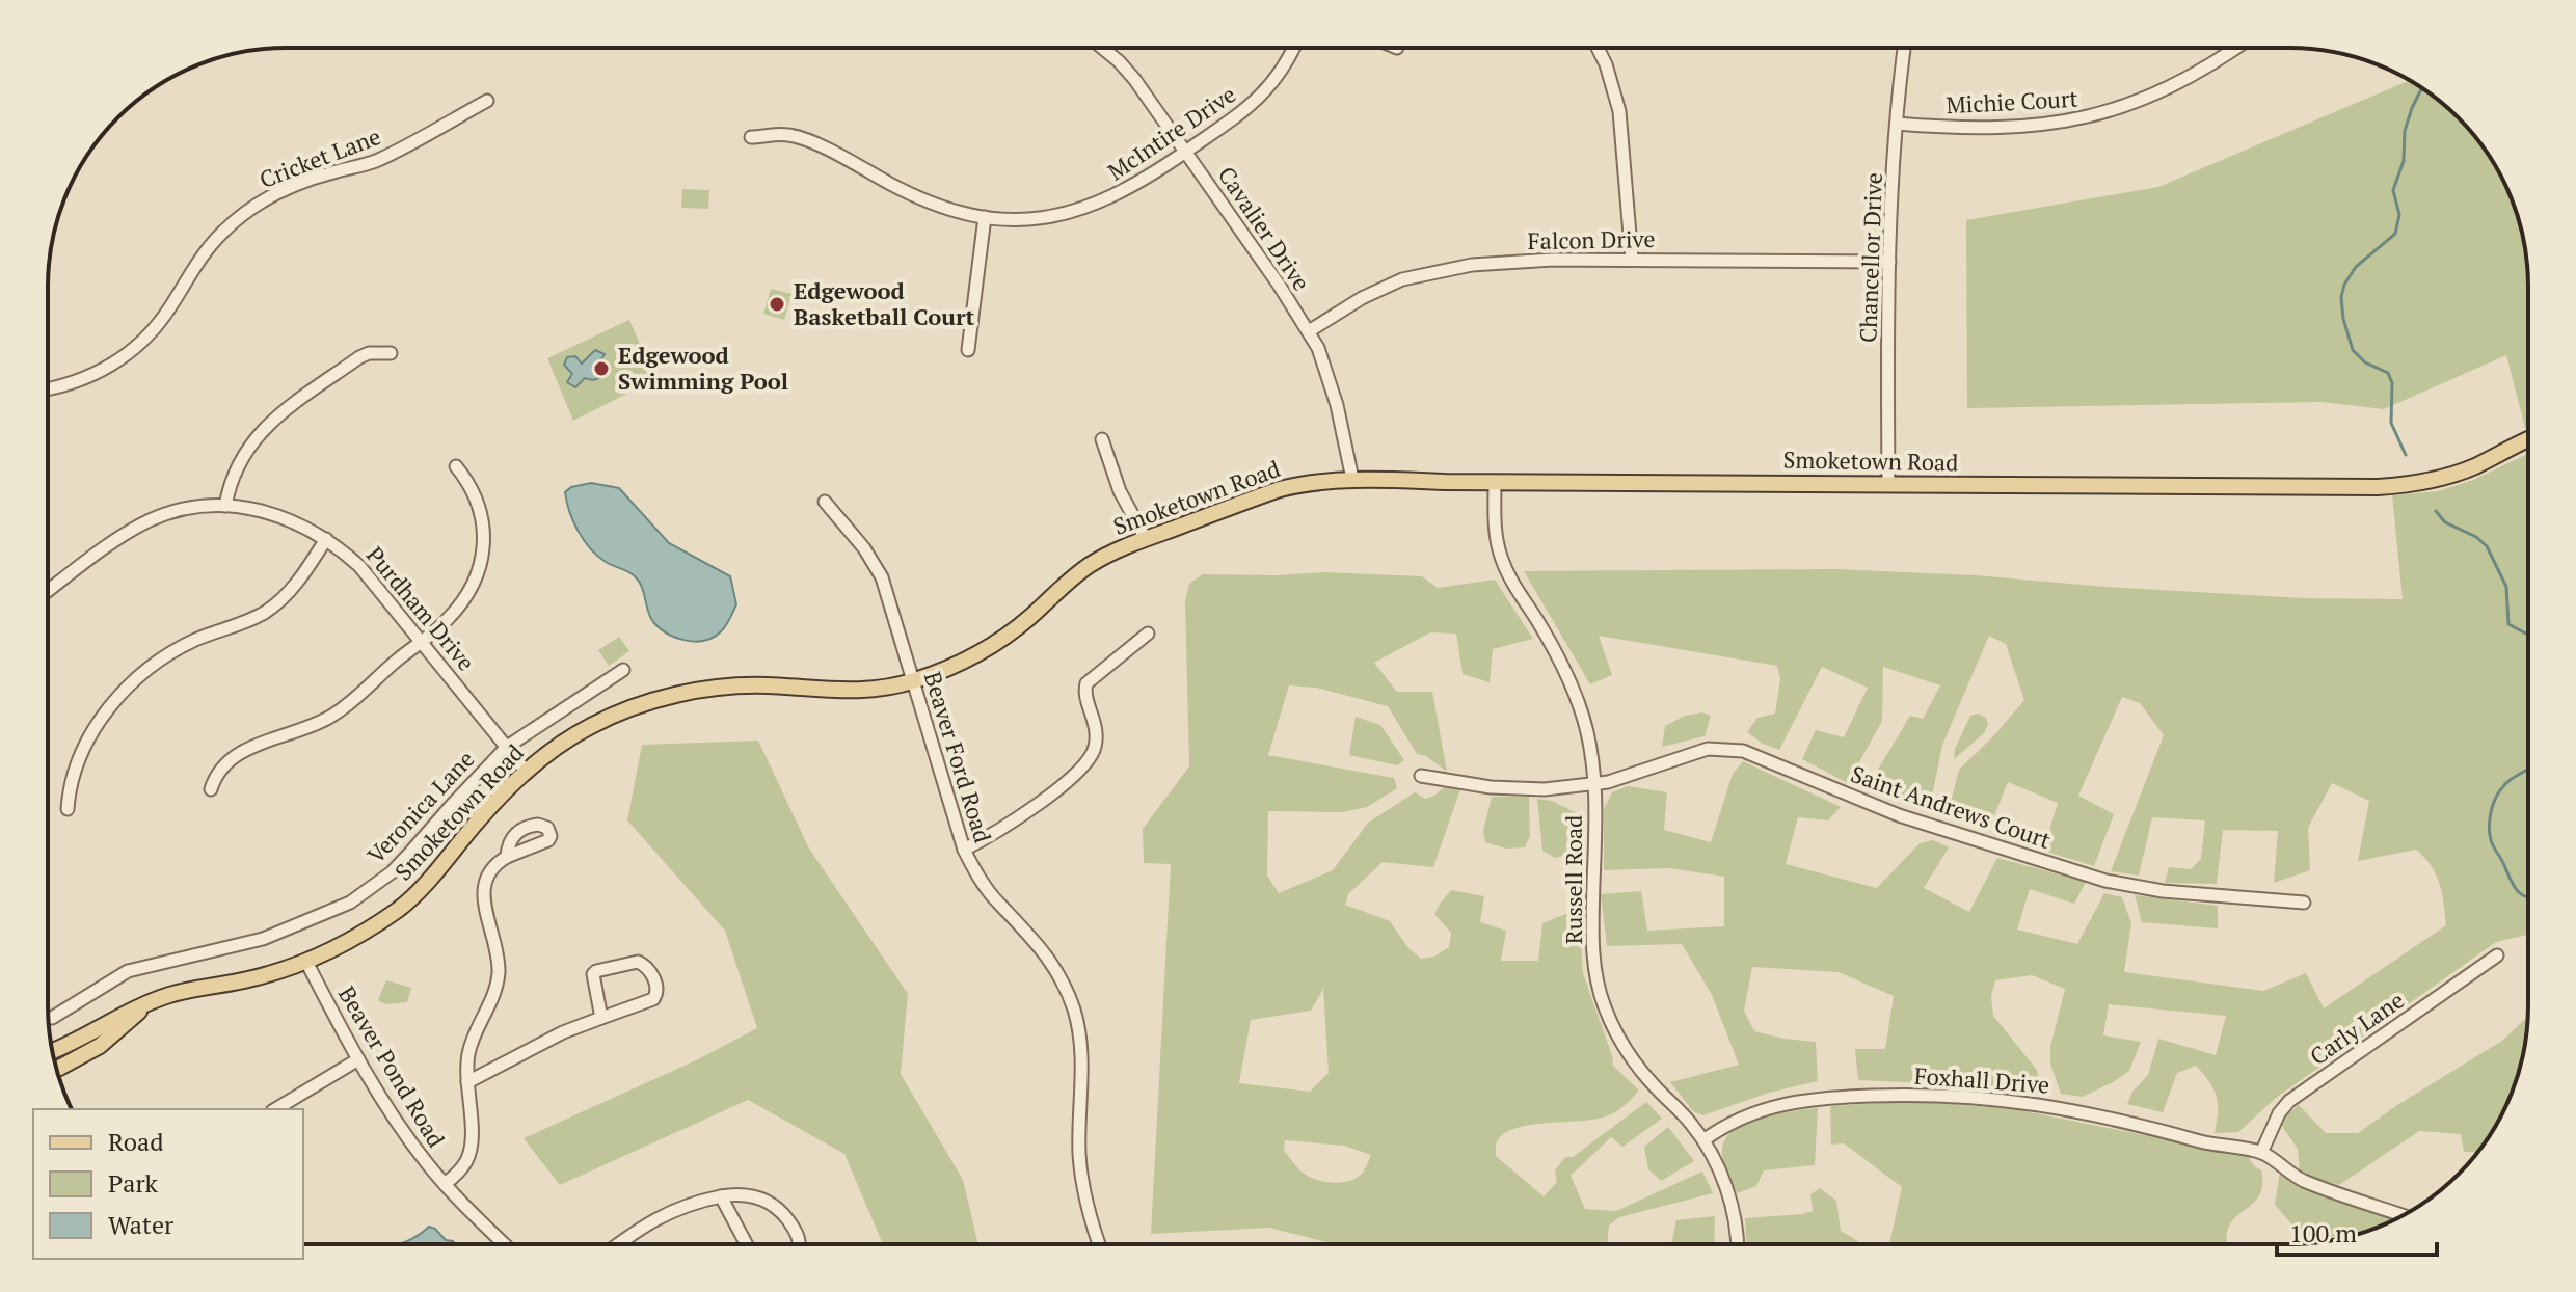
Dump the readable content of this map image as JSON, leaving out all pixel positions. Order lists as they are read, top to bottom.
{
  "streets": {
    "main road": ["Smoketown Road"],
    "street": [
      "Michie Court",
      "McIntire Drive",
      "Cricket Lane",
      "Cavalier Drive",
      "Falcon Drive",
      "Chancellor Drive",
      "Purdham Drive",
      "Beaver Ford Road",
      "Veronica Lane",
      "Saint Andrews Court",
      "Russell Road",
      "Carly Lane",
      "Beaver Pond Road",
      "Foxhall Drive"
    ]
  },
  "crossings": [
    ["Michie Court", "Chancellor Drive"],
    ["McIntire Drive", "Cavalier Drive"],
    ["Cavalier Drive", "Falcon Drive"],
    ["Cavalier Drive", "Smoketown Road"],
    ["Falcon Drive", "Chancellor Drive"],
    ["Chancellor Drive", "Smoketown Road"],
    ["Smoketown Road", "Purdham Drive"],
    ["Smoketown Road", "Beaver Ford Road"],
    ["Smoketown Road", "Russell Road"],
    ["Smoketown Road", "Beaver Pond Road"],
    ["Purdham Drive", "Veronica Lane"],
    ["Saint Andrews Court", "Russell Road"],
    ["Russell Road", "Foxhall Drive"],
    ["Carly Lane", "Foxhall Drive"]
  ],
  "places": ["Edgewood Basketball Court", "Edgewood Swimming Pool"],
  "legend": ["Road", "Park", "Water"],
  "scale_bar": "100 m"
}
